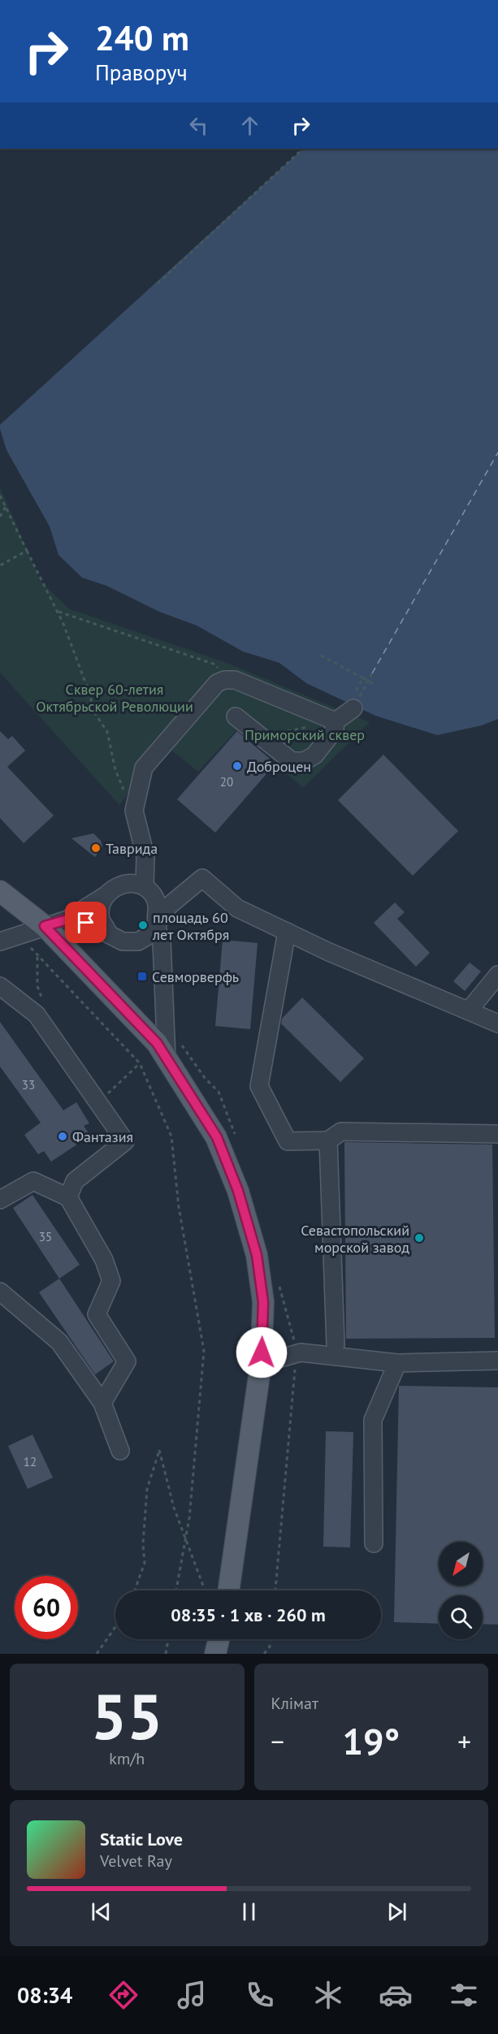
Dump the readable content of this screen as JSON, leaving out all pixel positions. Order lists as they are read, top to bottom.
{
  "parks": ["Сквер 60-летия Октябрьской Революции", "Приморский сквер"],
  "places": {
    "other": [
      "Доброцен",
      "Таврида",
      "площадь 60 лет Октября",
      "Фантазия",
      "Севастопольский морской завод"
    ],
    "transit": ["Севморверфь"]
  },
  "house_numbers": [
    "20",
    "33",
    "35",
    "12"
  ],
  "north": "bottom left",
  "page": {
    "turn": ["240 m", "Праворуч"],
    "limit": "60",
    "trip": "08:35 · 1 хв · 260 m",
    "tile": [
      ["55", "km/h"],
      "Клімат"
    ],
    "heat": ["−", "19°", "+"],
    "song": ["Static Love", "Velvet Ray"],
    "tabs": "08:34"
  }
}
